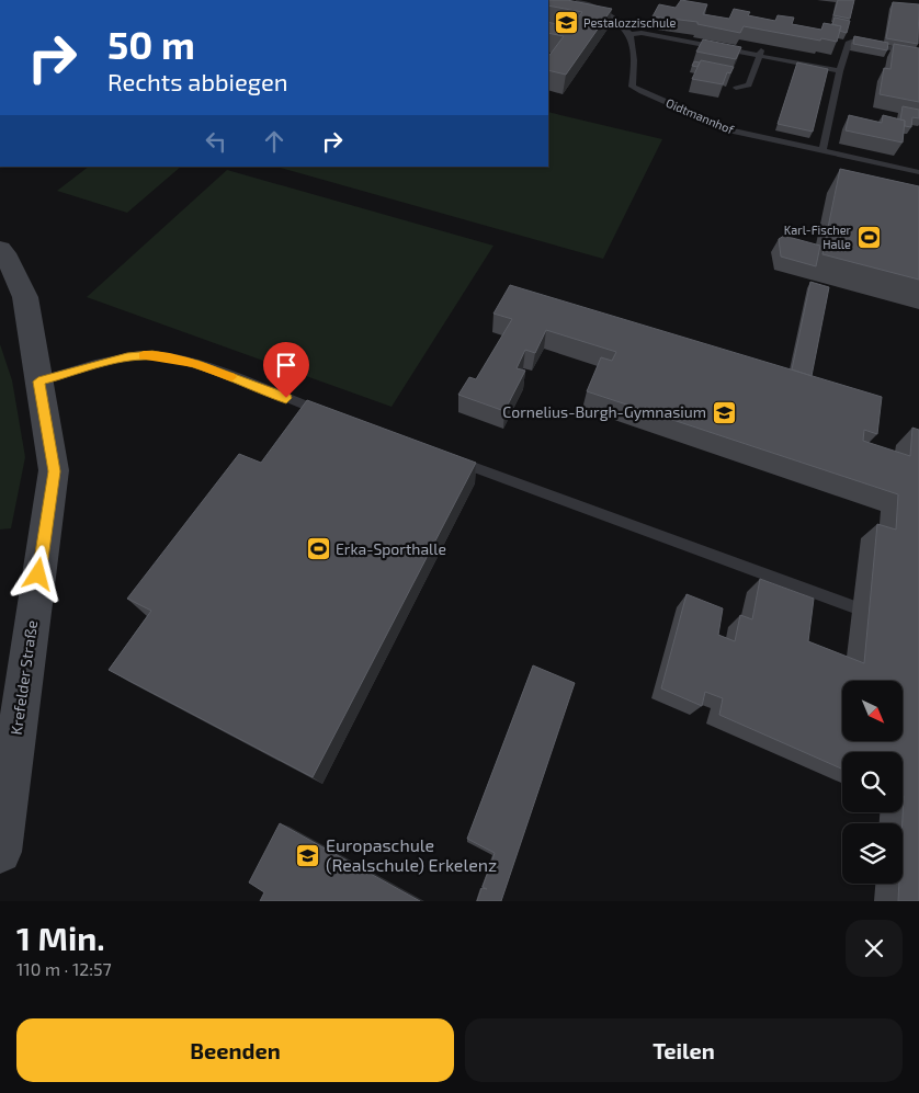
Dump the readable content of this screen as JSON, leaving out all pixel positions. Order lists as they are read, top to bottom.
{
  "streets": {
    "main road": ["Krefelder Straße"],
    "lane": ["Oidtmannhof"]
  },
  "places": {
    "school or university": ["Pestalozzischule", "Cornelius-Burgh-Gymnasium", "Europaschule (Realschule) Erkelenz"],
    "sports": ["Karl-Fischer Halle", "Erka-Sporthalle"]
  },
  "north": "bottom right",
  "page": {
    "turn": ["50 m", "Rechts abbiegen"],
    "heading": ["1 Min.", "110 m · 12:57"],
    "buttons": ["Beenden", "Teilen"]
  }
}
